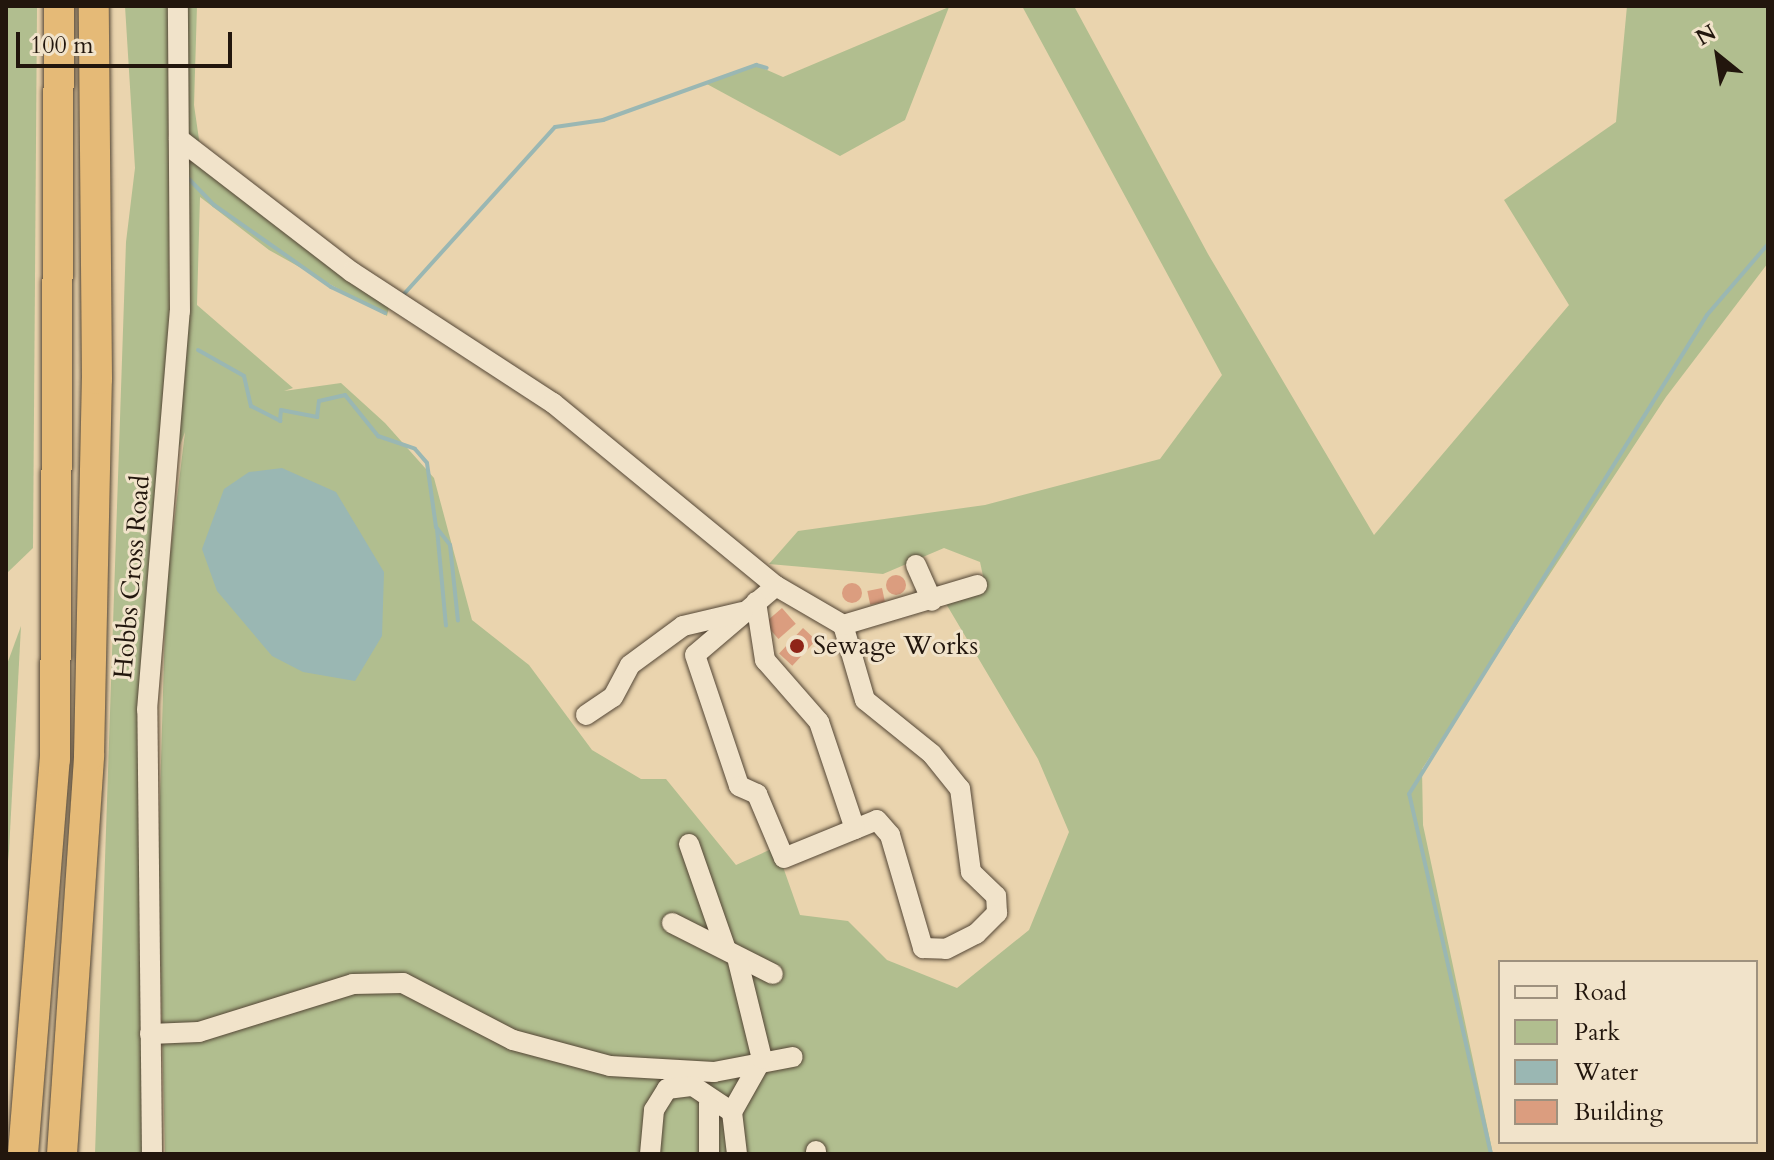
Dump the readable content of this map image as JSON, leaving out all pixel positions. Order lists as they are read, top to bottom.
{
  "streets": {
    "street": ["Hobbs Cross Road"]
  },
  "places": ["Sewage Works"],
  "legend": [
    "Road",
    "Park",
    "Water",
    "Building"
  ],
  "scale_bar": "100 m",
  "north": "top left"
}
